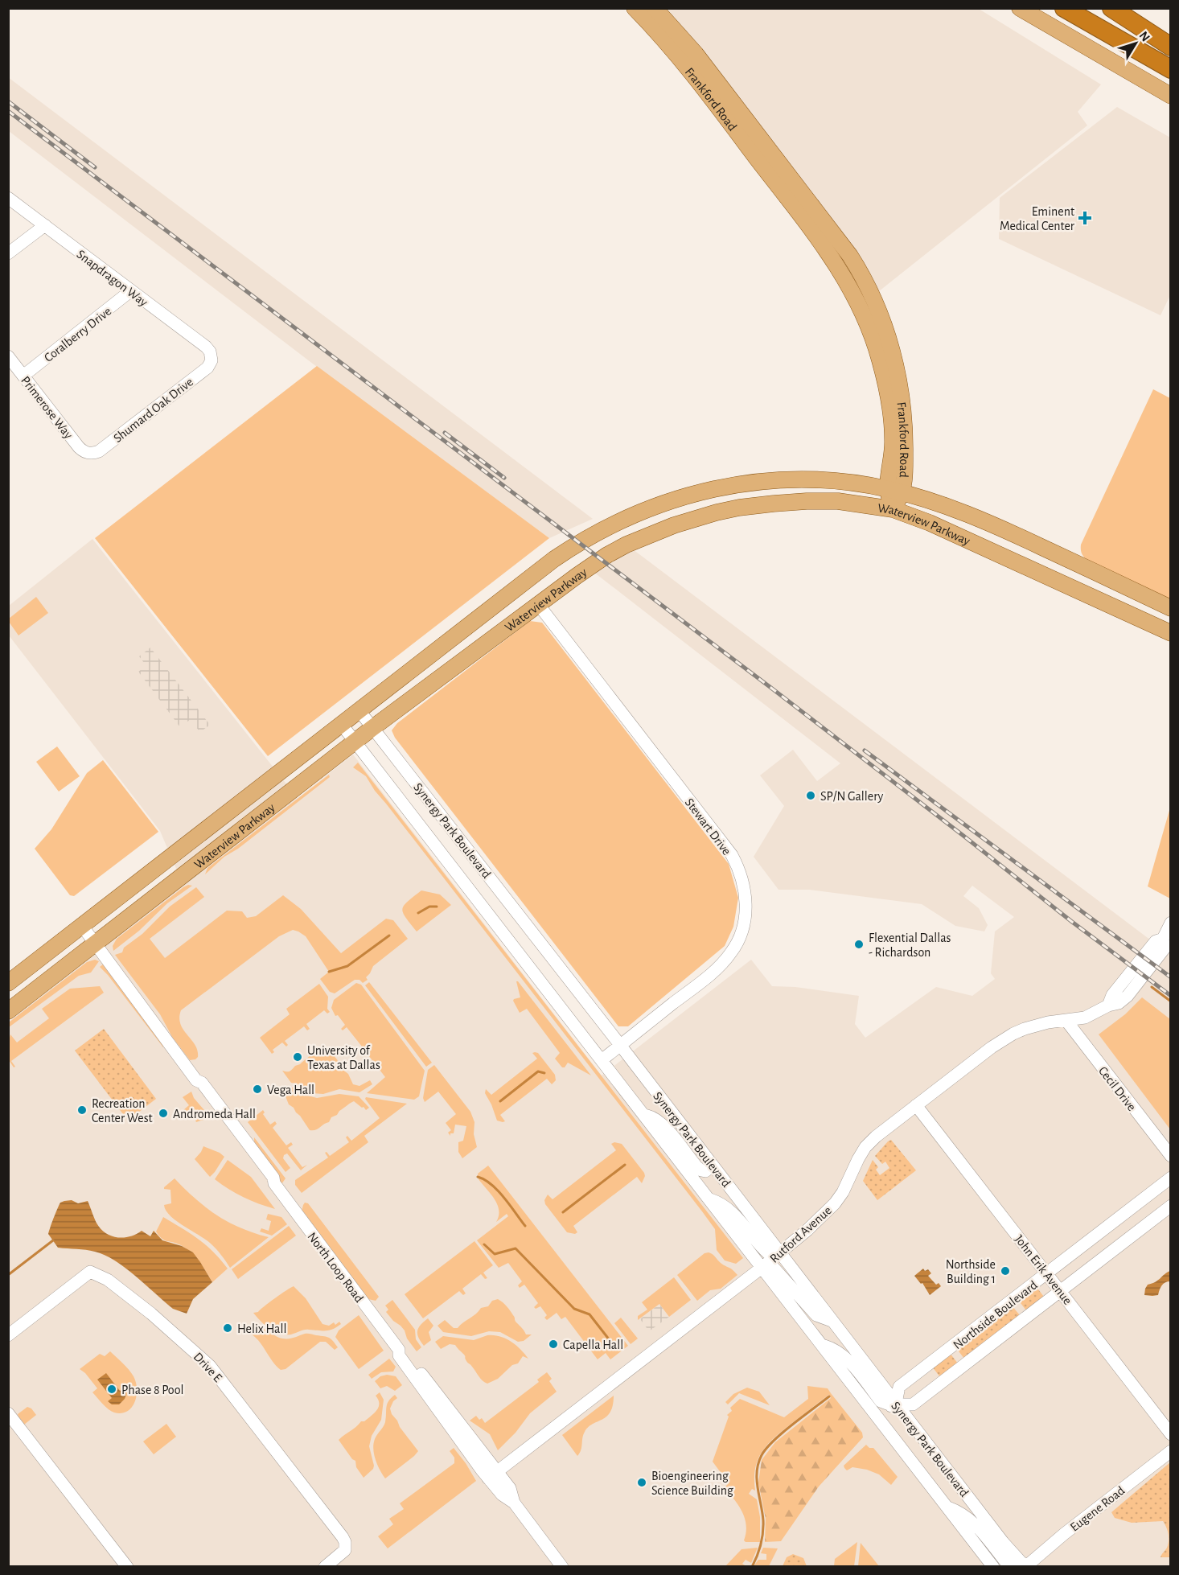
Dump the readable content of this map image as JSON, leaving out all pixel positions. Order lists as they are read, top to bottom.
{
  "streets": {
    "main road": ["Frankford Road", "Waterview Parkway"],
    "street": [
      "Snapdragon Way",
      "Coralberry Drive",
      "Primerose Way",
      "Shumard Oak Drive",
      "Stewart Drive",
      "Synergy Park Boulevard",
      "Cecil Drive",
      "Rutford Avenue",
      "North Loop Road",
      "John Erik Avenue",
      "Northside Boulevard",
      "Drive E",
      "Eugene Road"
    ]
  },
  "crossings": [
    ["Frankford Road", "Waterview Parkway"],
    ["Snapdragon Way", "Coralberry Drive"],
    ["Snapdragon Way", "Shumard Oak Drive"],
    ["Coralberry Drive", "Primerose Way"],
    ["Primerose Way", "Shumard Oak Drive"],
    ["Waterview Parkway", "Stewart Drive"],
    ["Waterview Parkway", "Synergy Park Boulevard"],
    ["Waterview Parkway", "North Loop Road"],
    ["Stewart Drive", "Synergy Park Boulevard"],
    ["Synergy Park Boulevard", "Rutford Avenue"],
    ["Synergy Park Boulevard", "Northside Boulevard"],
    ["Synergy Park Boulevard", "Eugene Road"],
    ["Cecil Drive", "Rutford Avenue"],
    ["Rutford Avenue", "North Loop Road"],
    ["Rutford Avenue", "John Erik Avenue"],
    ["John Erik Avenue", "Northside Boulevard"]
  ],
  "places": {
    "health": ["Eminent Medical Center"],
    "other": [
      "SP/N Gallery",
      "Flexential Dallas - Richardson",
      "University of Texas at Dallas",
      "Vega Hall",
      "Recreation Center West",
      "Andromeda Hall",
      "Northside Building 1",
      "Helix Hall",
      "Capella Hall",
      "Phase 8 Pool",
      "Bioengineering Science Building"
    ]
  },
  "north": "top right"
}
